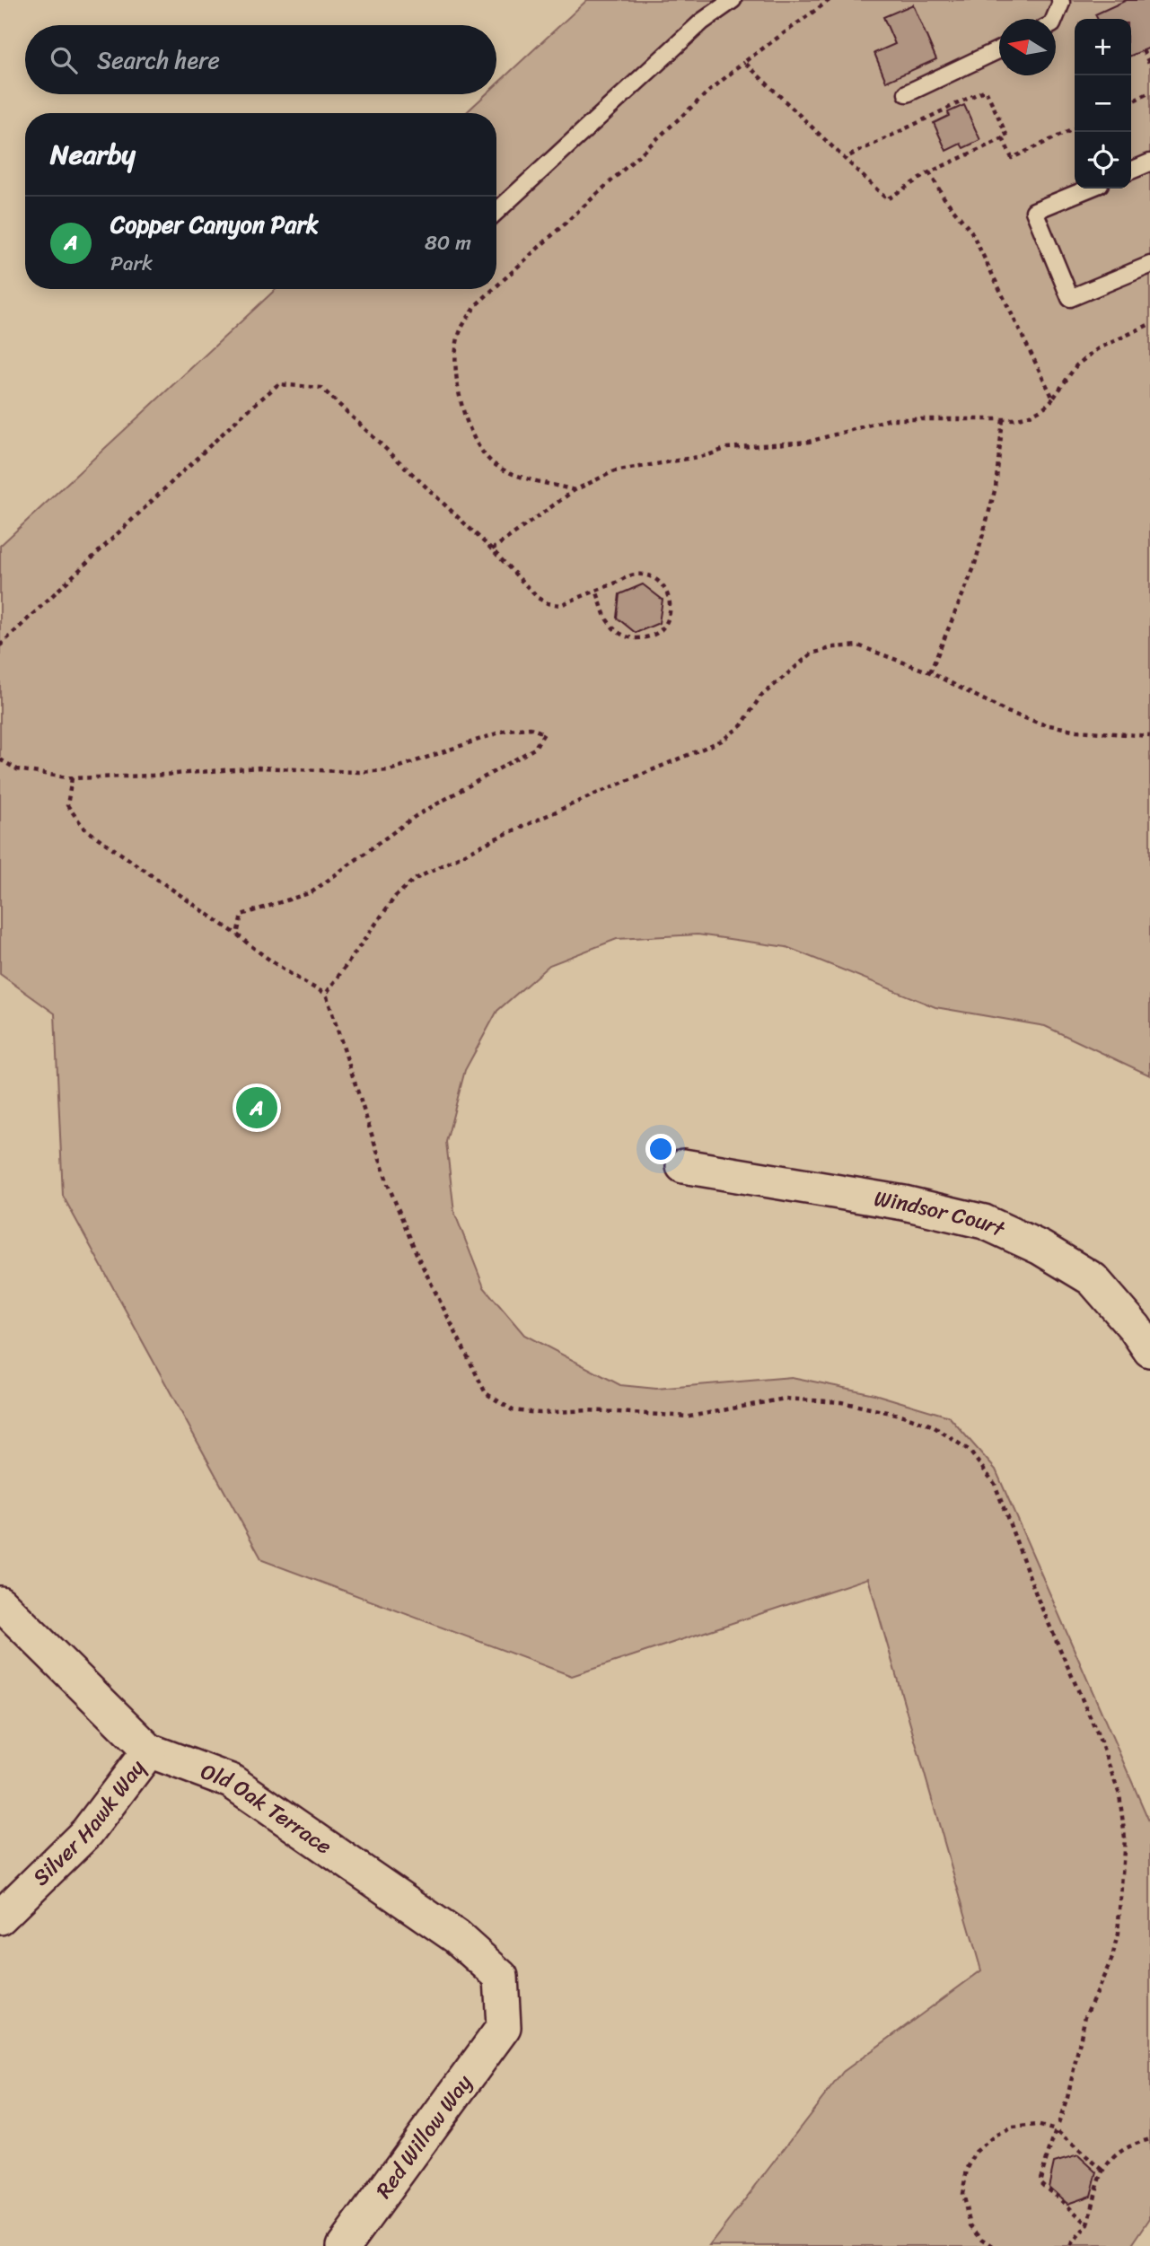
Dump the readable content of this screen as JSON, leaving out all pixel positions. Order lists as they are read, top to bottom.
{
  "streets": {
    "street": [
      "Windsor Court",
      "Old Oak Terrace",
      "Silver Hawk Way",
      "Red Willow Way"
    ]
  },
  "crossings": [
    ["Old Oak Terrace", "Silver Hawk Way"],
    ["Old Oak Terrace", "Red Willow Way"]
  ],
  "north": "left",
  "page": {
    "map_buttons": ["+", "−"],
    "search": "Search here",
    "heading": "Nearby",
    "list": [
      {
        "mark": "A",
        "name": "Copper Canyon Park",
        "note": "Park",
        "value": "80 m"
      }
    ],
    "pins": "A"
  }
}
